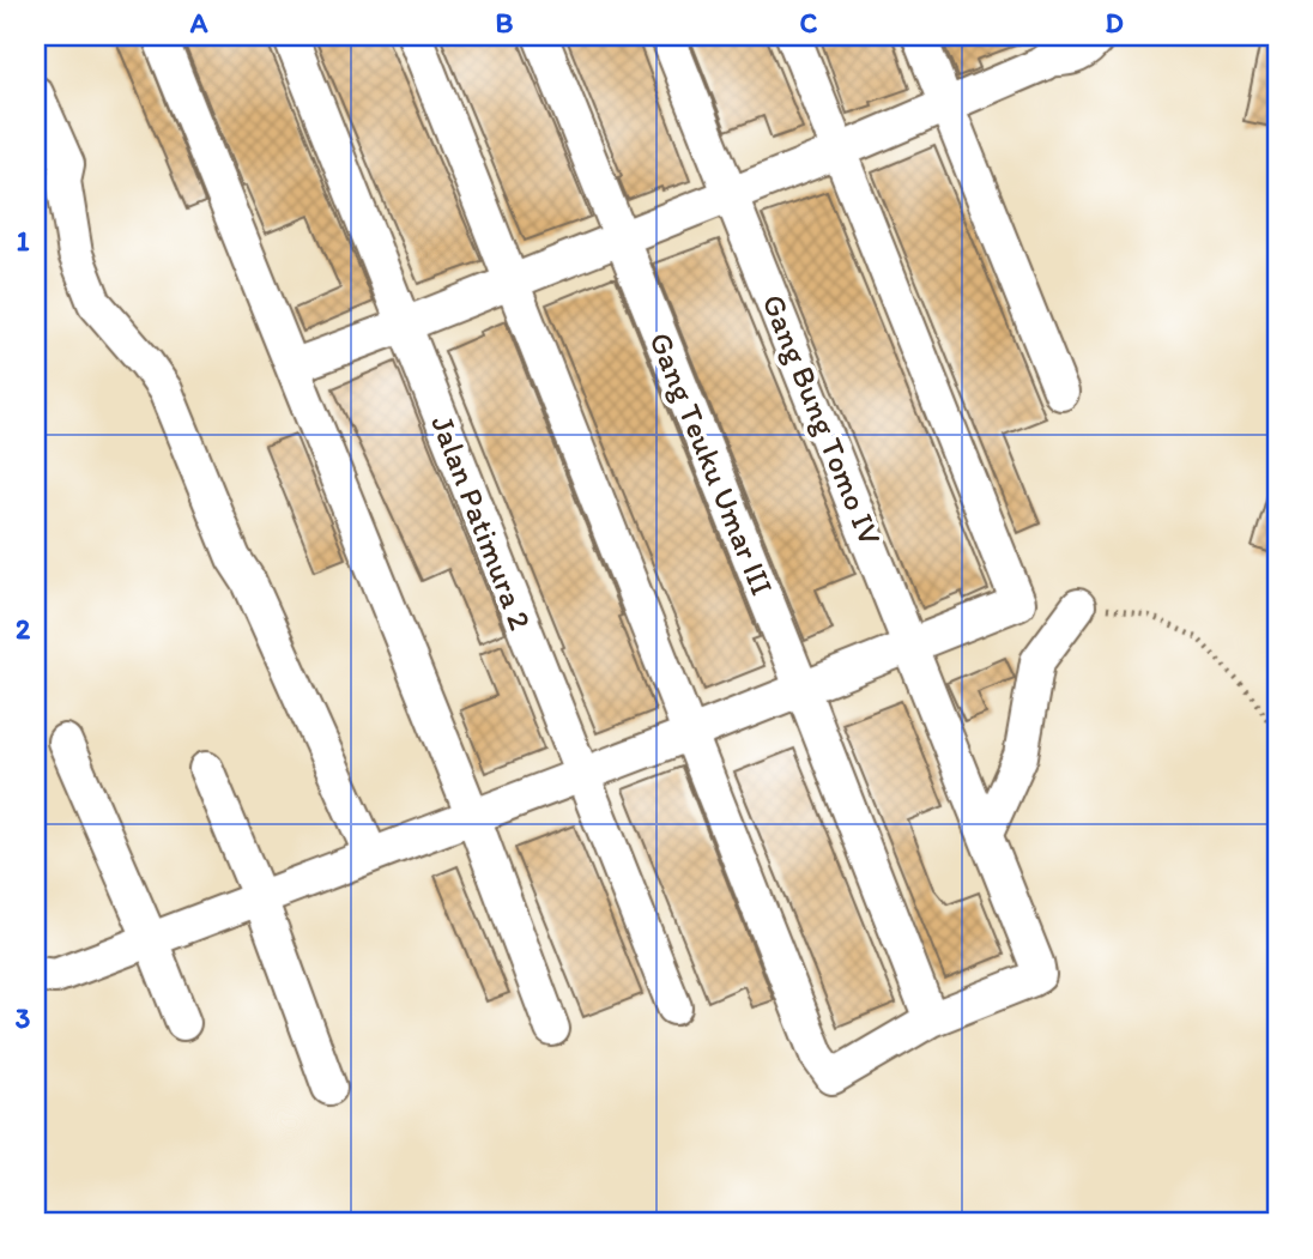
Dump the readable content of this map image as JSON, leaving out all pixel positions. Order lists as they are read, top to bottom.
{
  "streets": {
    "street": ["Gang Bung Tomo IV", "Gang Teuku Umar III", "Jalan Patimura 2"]
  },
  "crossings": [
    ["Gang Bung Tomo IV", "Gang Teuku Umar III"]
  ],
  "grid": {
    "columns": [
      "A",
      "B",
      "C",
      "D"
    ],
    "rows": ["1", "2", "3"]
  }
}
